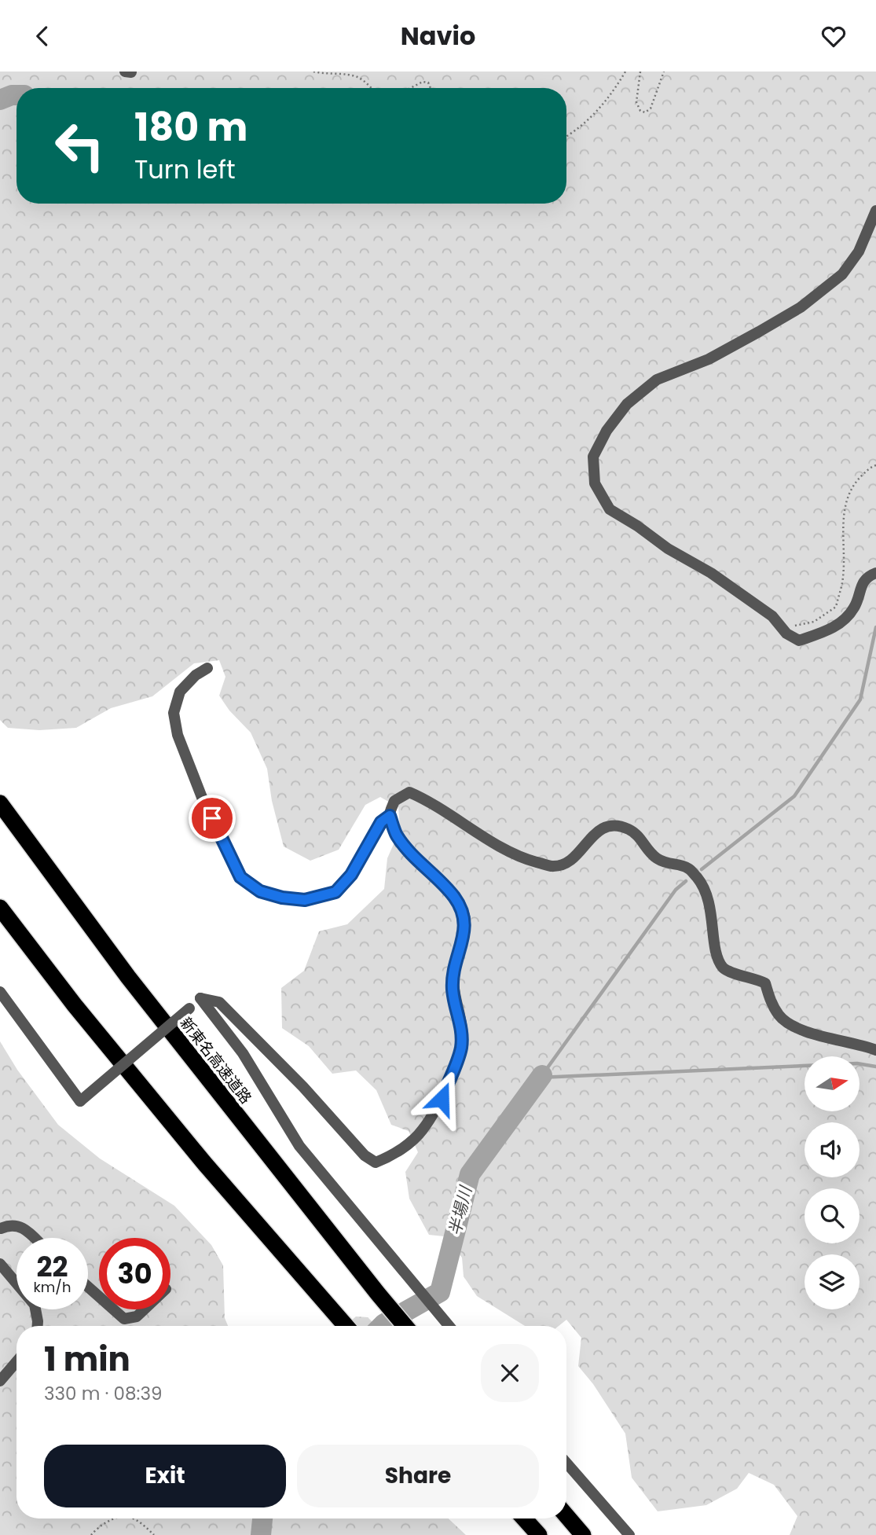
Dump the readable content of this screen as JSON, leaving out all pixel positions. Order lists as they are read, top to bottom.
{
  "streets": {
    "highway": ["新東名高速道路"]
  },
  "water": ["半場川"],
  "north": "right",
  "page": {
    "header": "Navio",
    "turn": ["180 m", "Turn left"],
    "speed": "22 km/h",
    "limit": "30",
    "heading": ["1 min", "330 m · 08:39"],
    "buttons": ["Exit", "Share"]
  }
}
